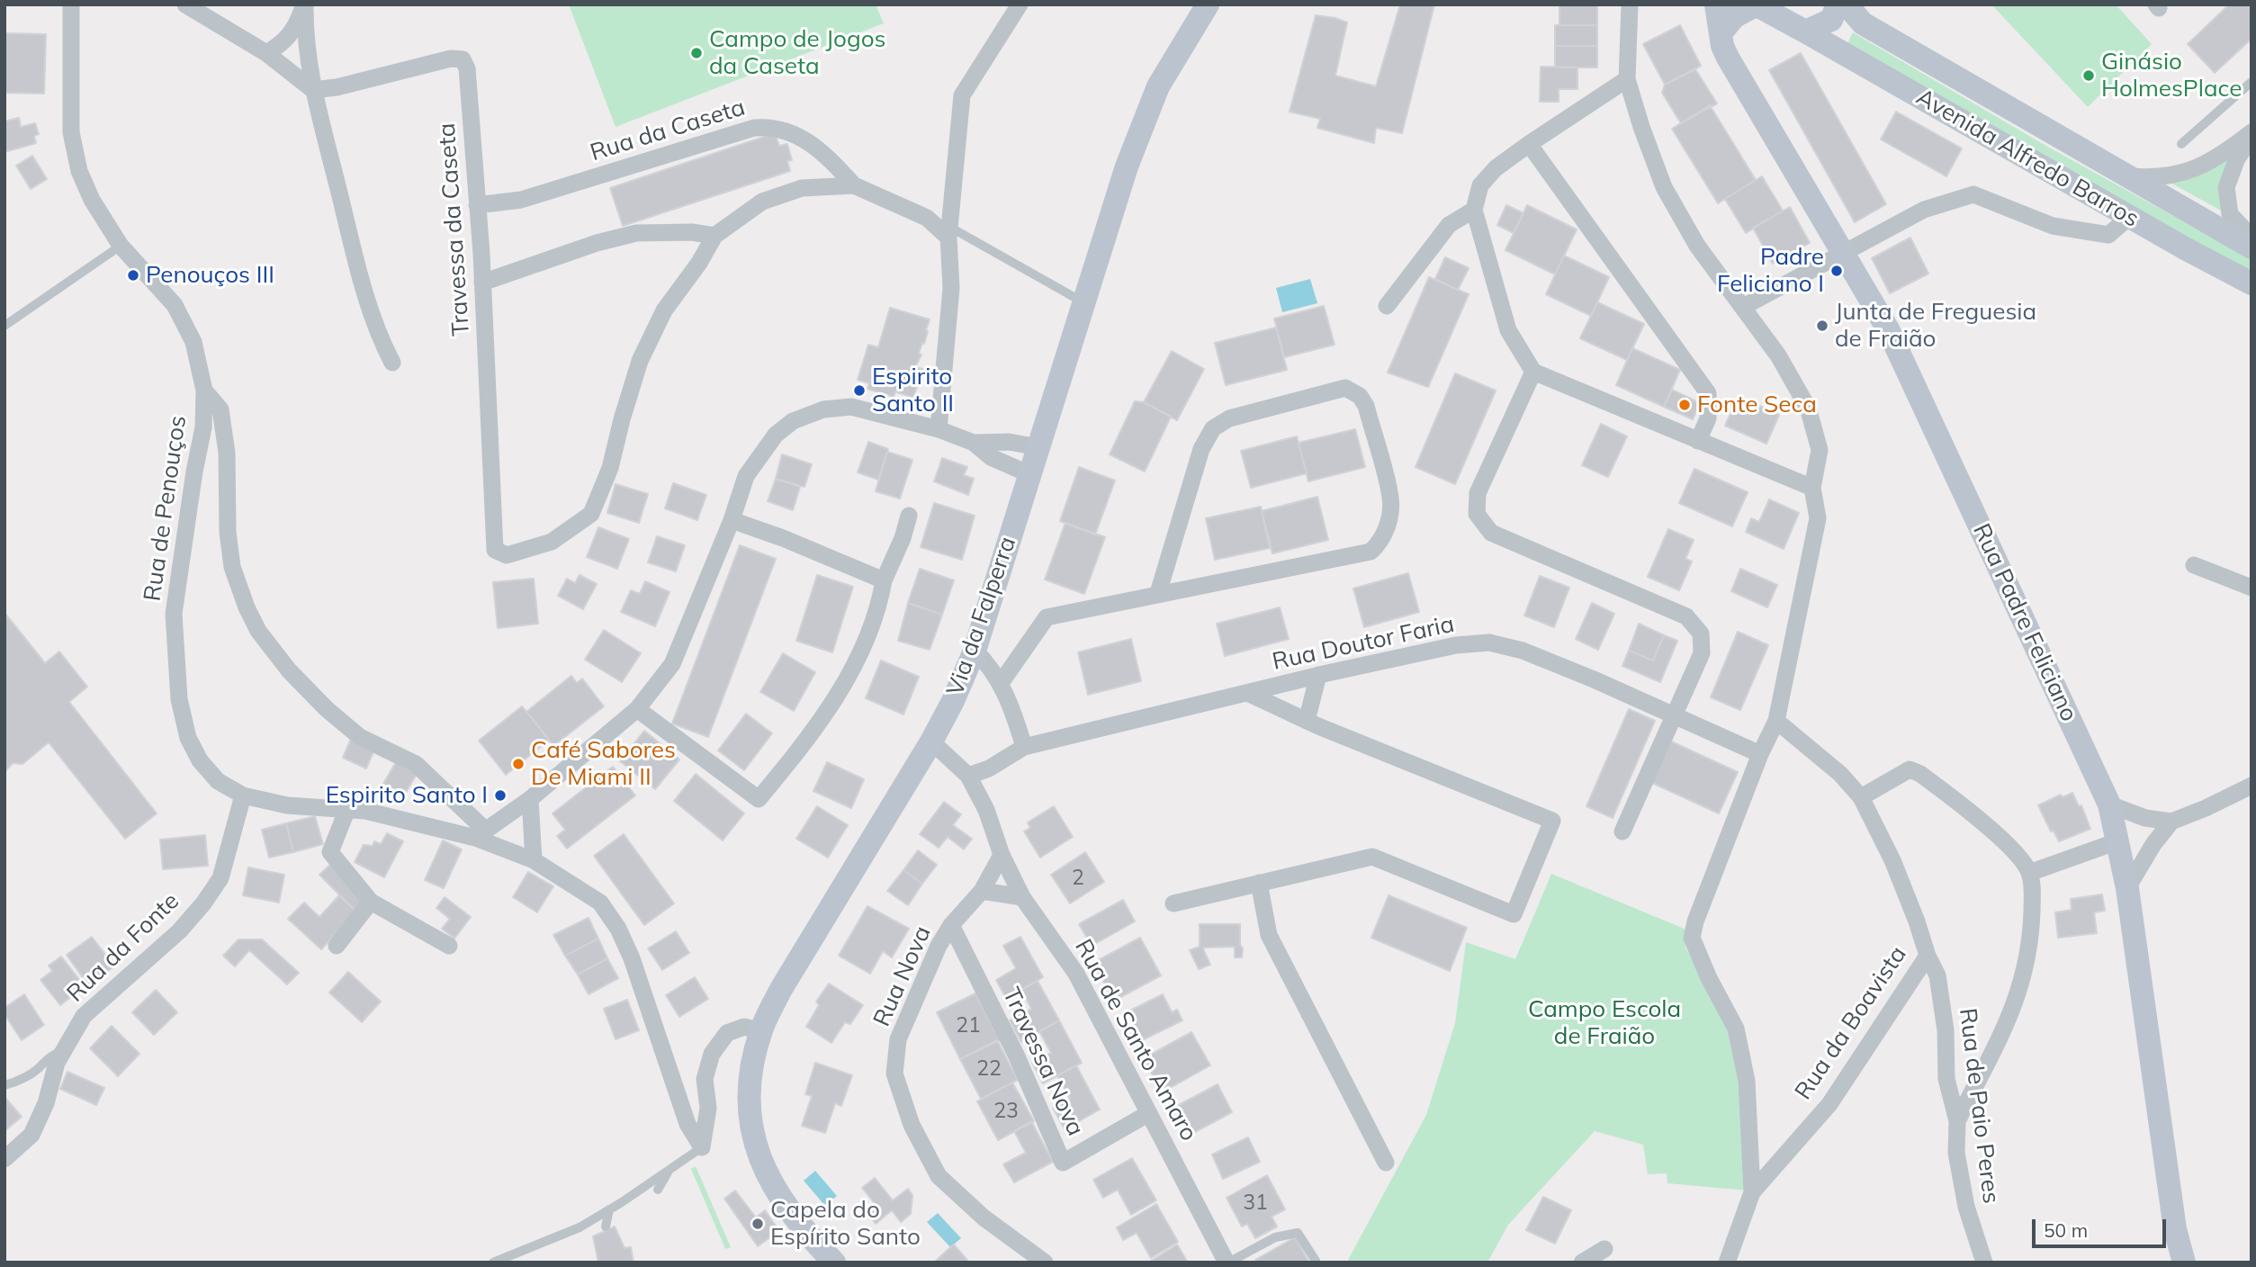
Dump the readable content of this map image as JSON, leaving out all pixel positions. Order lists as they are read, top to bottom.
{
  "streets": {
    "main road": ["Avenida Alfredo Barros", "Via da Falperra", "Rua Padre Feliciano"],
    "street": [
      "Rua da Caseta",
      "Travessa da Caseta",
      "Rua de Penouços",
      "Rua Doutor Faria",
      "Rua da Fonte",
      "Rua Nova",
      "Rua da Boavista",
      "Rua de Santo Amaro",
      "Travessa Nova",
      "Rua de Paio Peres"
    ]
  },
  "crossings": [
    ["Rua da Caseta", "Travessa da Caseta"],
    ["Rua de Penouços", "Rua da Fonte"],
    ["Via da Falperra", "Rua de Santo Amaro"],
    ["Rua Doutor Faria", "Rua de Santo Amaro"],
    ["Rua Nova", "Rua de Santo Amaro"],
    ["Rua Nova", "Travessa Nova"],
    ["Rua da Boavista", "Rua de Paio Peres"],
    ["Rua de Santo Amaro", "Travessa Nova"]
  ],
  "parks": ["Campo Escola de Fraião"],
  "places": [
    "Campo de Jogos da Caseta",
    "Ginásio HolmesPlace",
    "Padre Feliciano I",
    "Penouços III",
    "Junta de Freguesia de Fraião",
    "Espirito Santo II",
    "Fonte Seca",
    "Café Sabores De Miami II",
    "Espirito Santo I",
    "Capela do Espírito Santo"
  ],
  "house_numbers": [
    "2",
    "21",
    "22",
    "23",
    "31"
  ],
  "scale_bar": "50 m"
}
